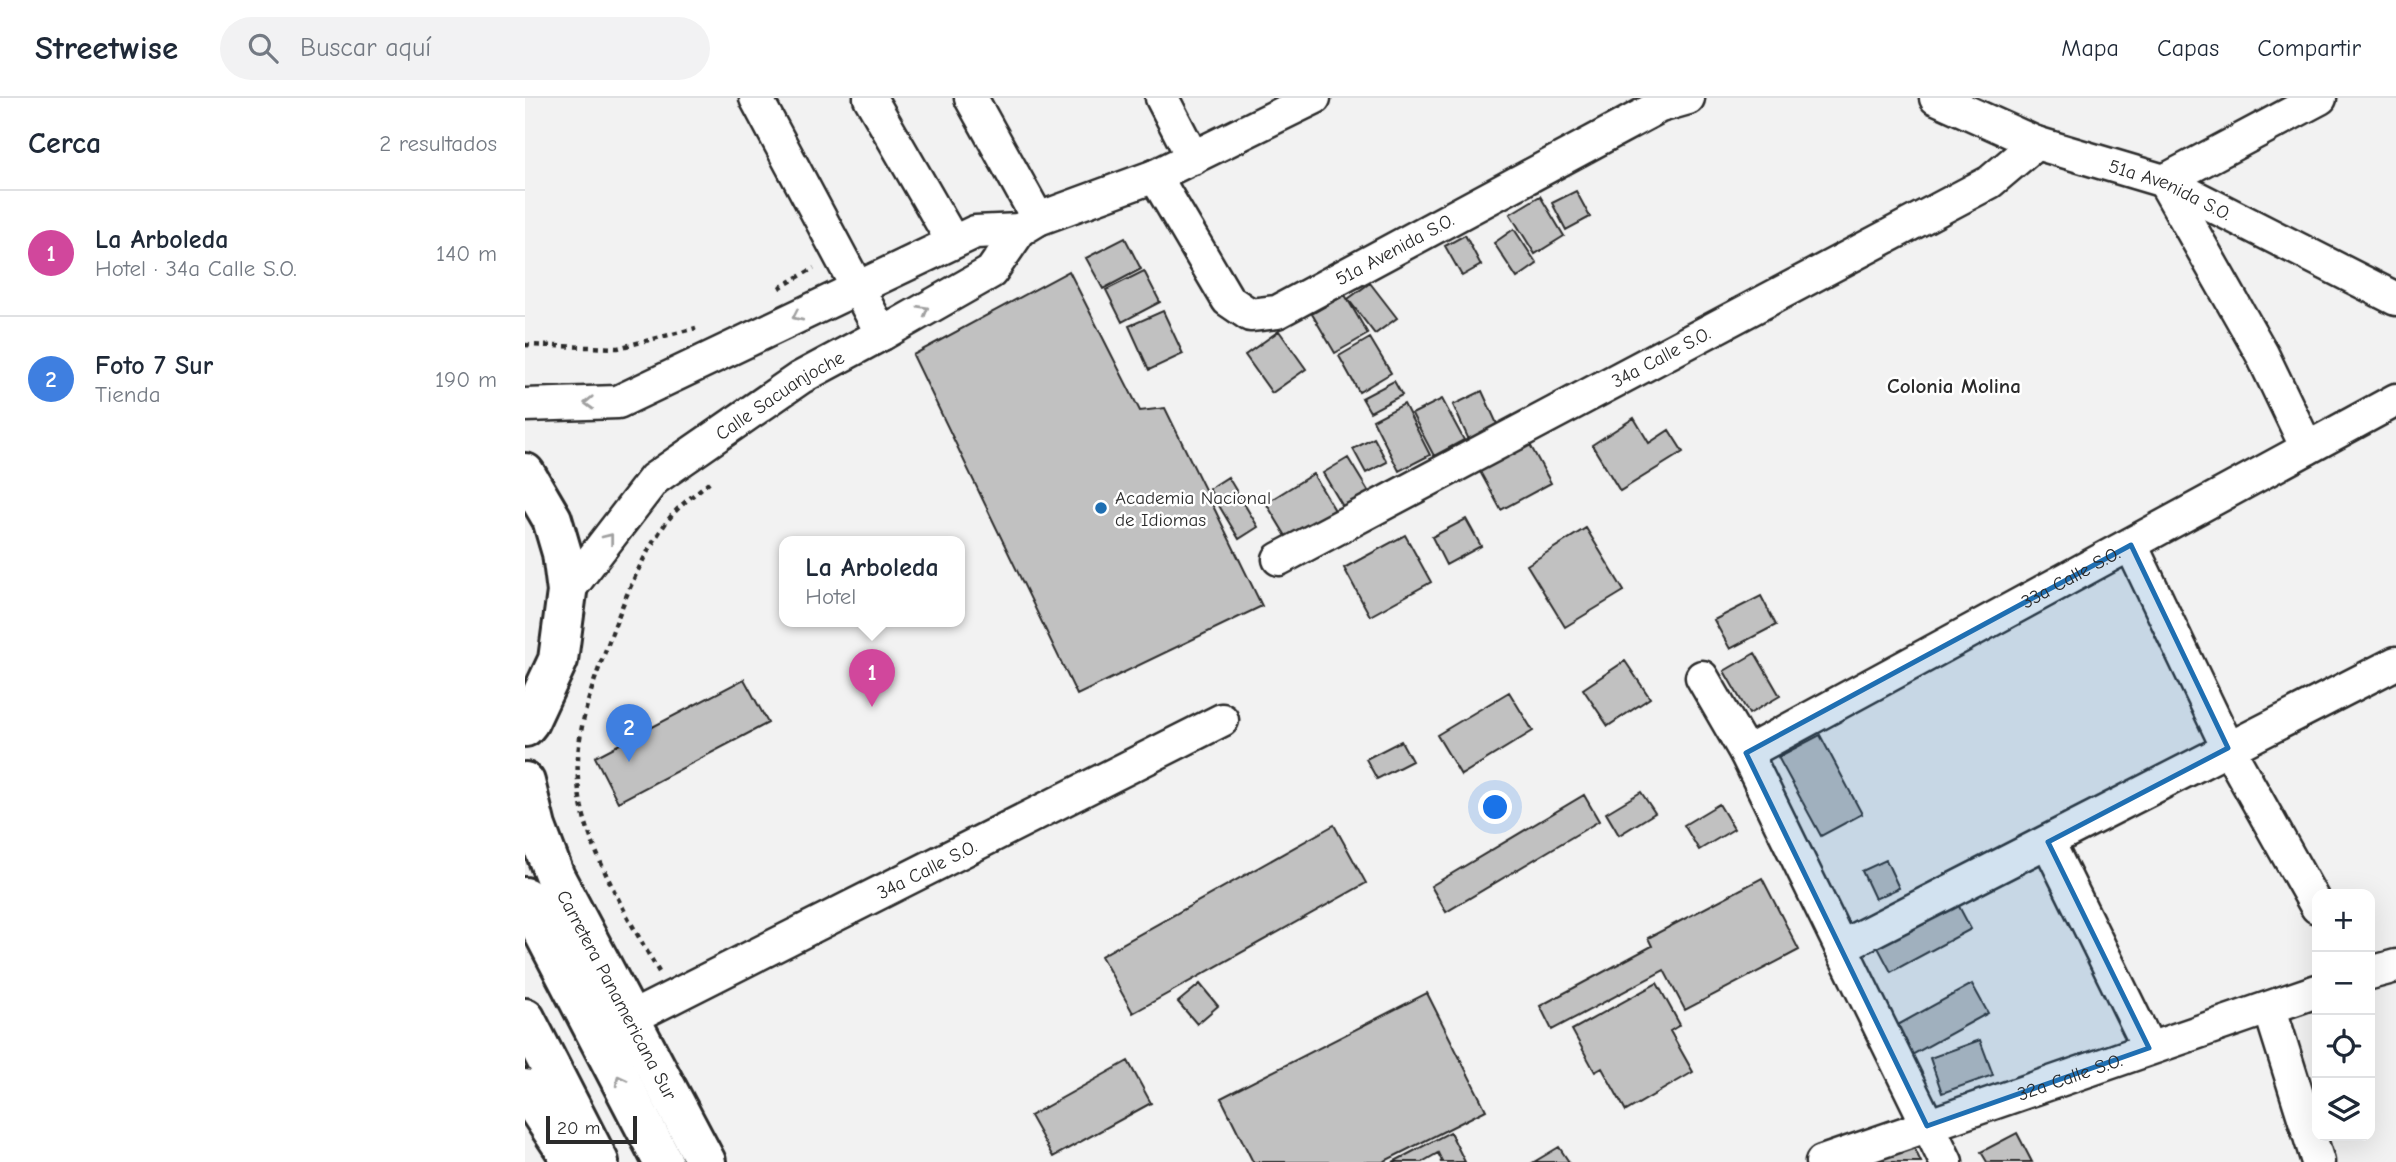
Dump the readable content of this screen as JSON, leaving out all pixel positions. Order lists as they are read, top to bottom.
{
  "streets": {
    "highway": ["Carretera Panamericana Sur"],
    "street": [
      "51a Avenida S.O.",
      "34a Calle S.O.",
      "Calle Sacuanjoche",
      "33a Calle S.O.",
      "32a Calle S.O."
    ]
  },
  "crossings": [
    ["51a Avenida S.O.", "34a Calle S.O."],
    ["34a Calle S.O.", "Carretera Panamericana Sur"]
  ],
  "districts": ["Colonia Molina"],
  "places": ["Academia Nacional de Idiomas"],
  "scale_bar": "20 m",
  "page": {
    "header": "Streetwise",
    "search": "Buscar aquí",
    "nav": ["Mapa", "Capas", "Compartir"],
    "heading": ["Cerca", "2 resultados"],
    "list": [
      {
        "mark": "1",
        "name": "La Arboleda",
        "note": "Hotel · 34a Calle S.O.",
        "value": "140 m"
      },
      {
        "mark": "2",
        "name": "Foto 7 Sur",
        "note": "Tienda",
        "value": "190 m"
      }
    ],
    "popup": ["La Arboleda", "Hotel"],
    "pins": ["1", "2"],
    "map_buttons": ["+", "−"],
    "scale": "20 m"
  }
}
